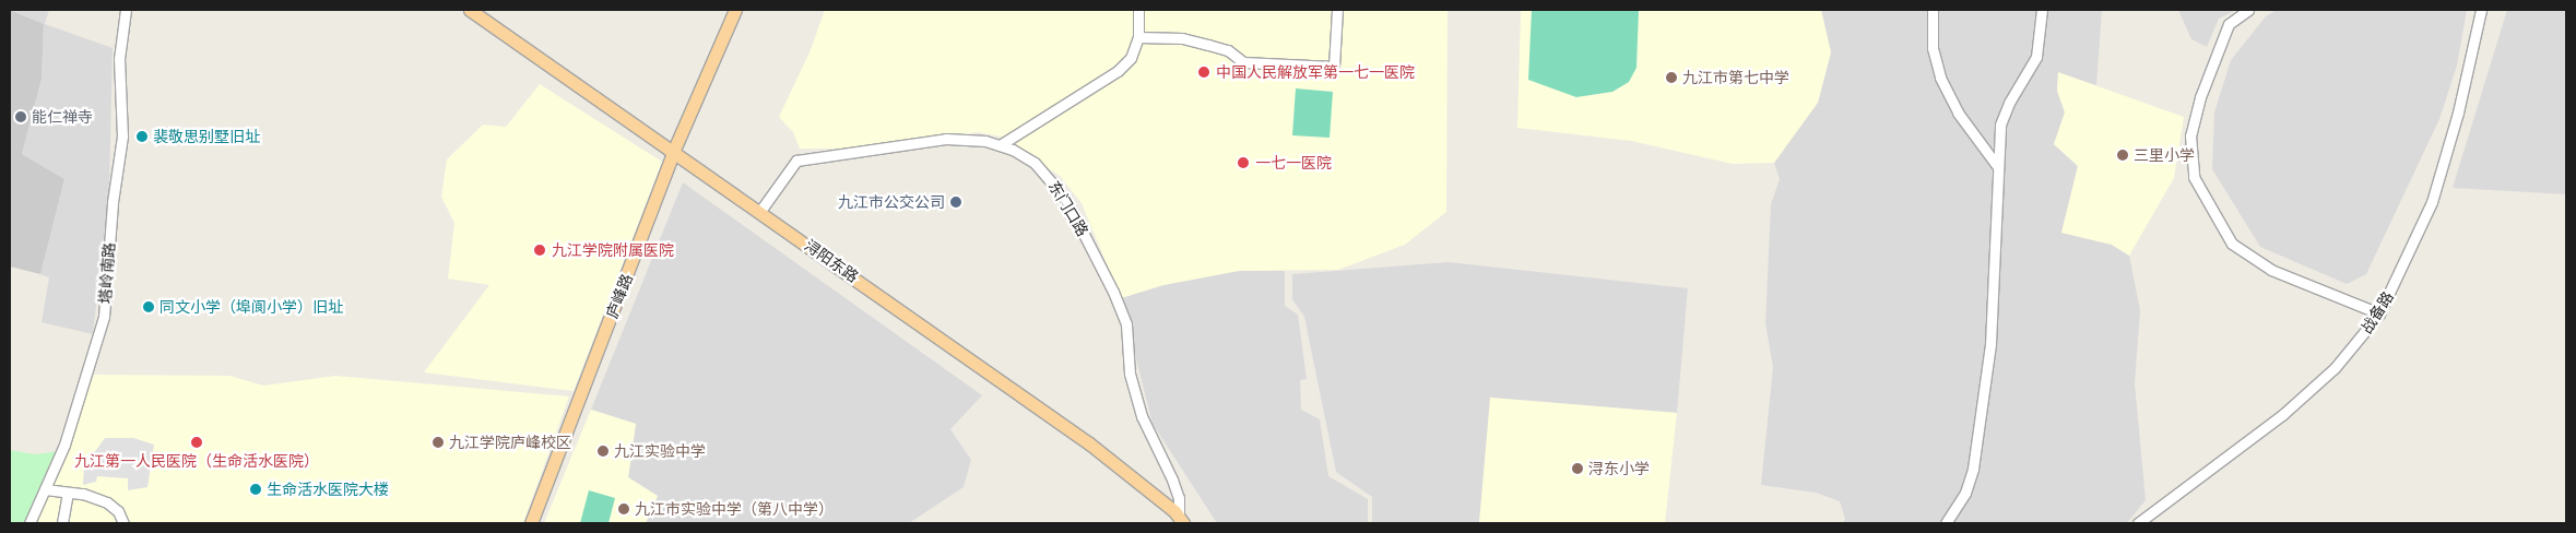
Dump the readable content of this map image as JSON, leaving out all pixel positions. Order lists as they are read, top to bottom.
{
  "streets": {
    "main road": ["浔阳东路", "庐峰路"],
    "street": ["东门口路", "塔岭南路", "战备路"]
  },
  "crossings": [
    ["东门口路", "浔阳东路"],
    ["浔阳东路", "庐峰路"]
  ],
  "places": [
    "中国人民解放军第一七一医院",
    "九江市第七中学",
    "能仁禅寺",
    "裴敬思别墅旧址",
    "三里小学",
    "一七一医院",
    "九江市公交公司",
    "九江学院附属医院",
    "同文小学（埠阆小学）旧址",
    "九江第一人民医院（生命活水医院）",
    "九江学院庐峰校区",
    "九江实验中学",
    "浔东小学",
    "生命活水医院大楼",
    "九江市实验中学（第八中学）"
  ]
}
